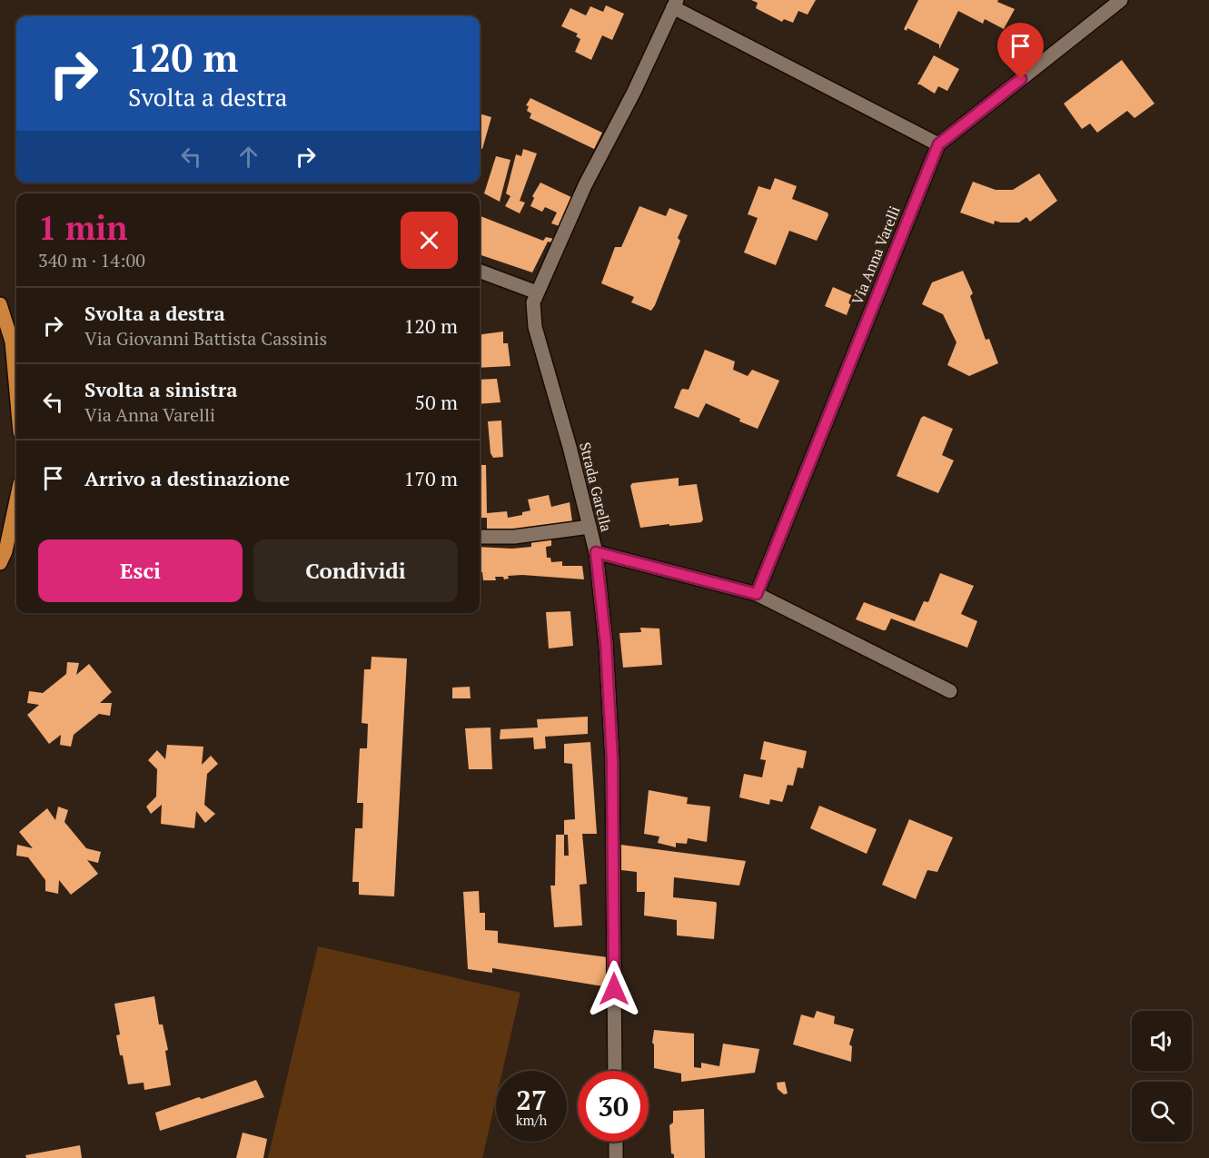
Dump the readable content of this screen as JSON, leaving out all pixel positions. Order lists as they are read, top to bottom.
{
  "streets": {
    "street": ["Via Anna Varelli", "Strada Garella"]
  },
  "page": {
    "turn": ["120 m", "Svolta a destra"],
    "heading": ["1 min", "340 m · 14:00"],
    "list": [
      {
        "name": "Svolta a destra",
        "note": "Via Giovanni Battista Cassinis",
        "value": "120 m"
      },
      {
        "name": "Svolta a sinistra",
        "note": "Via Anna Varelli",
        "value": "50 m"
      },
      {
        "name": "Arrivo a destinazione",
        "value": "170 m"
      }
    ],
    "buttons": ["Esci", "Condividi"],
    "speed": "27 km/h",
    "limit": "30"
  }
}
